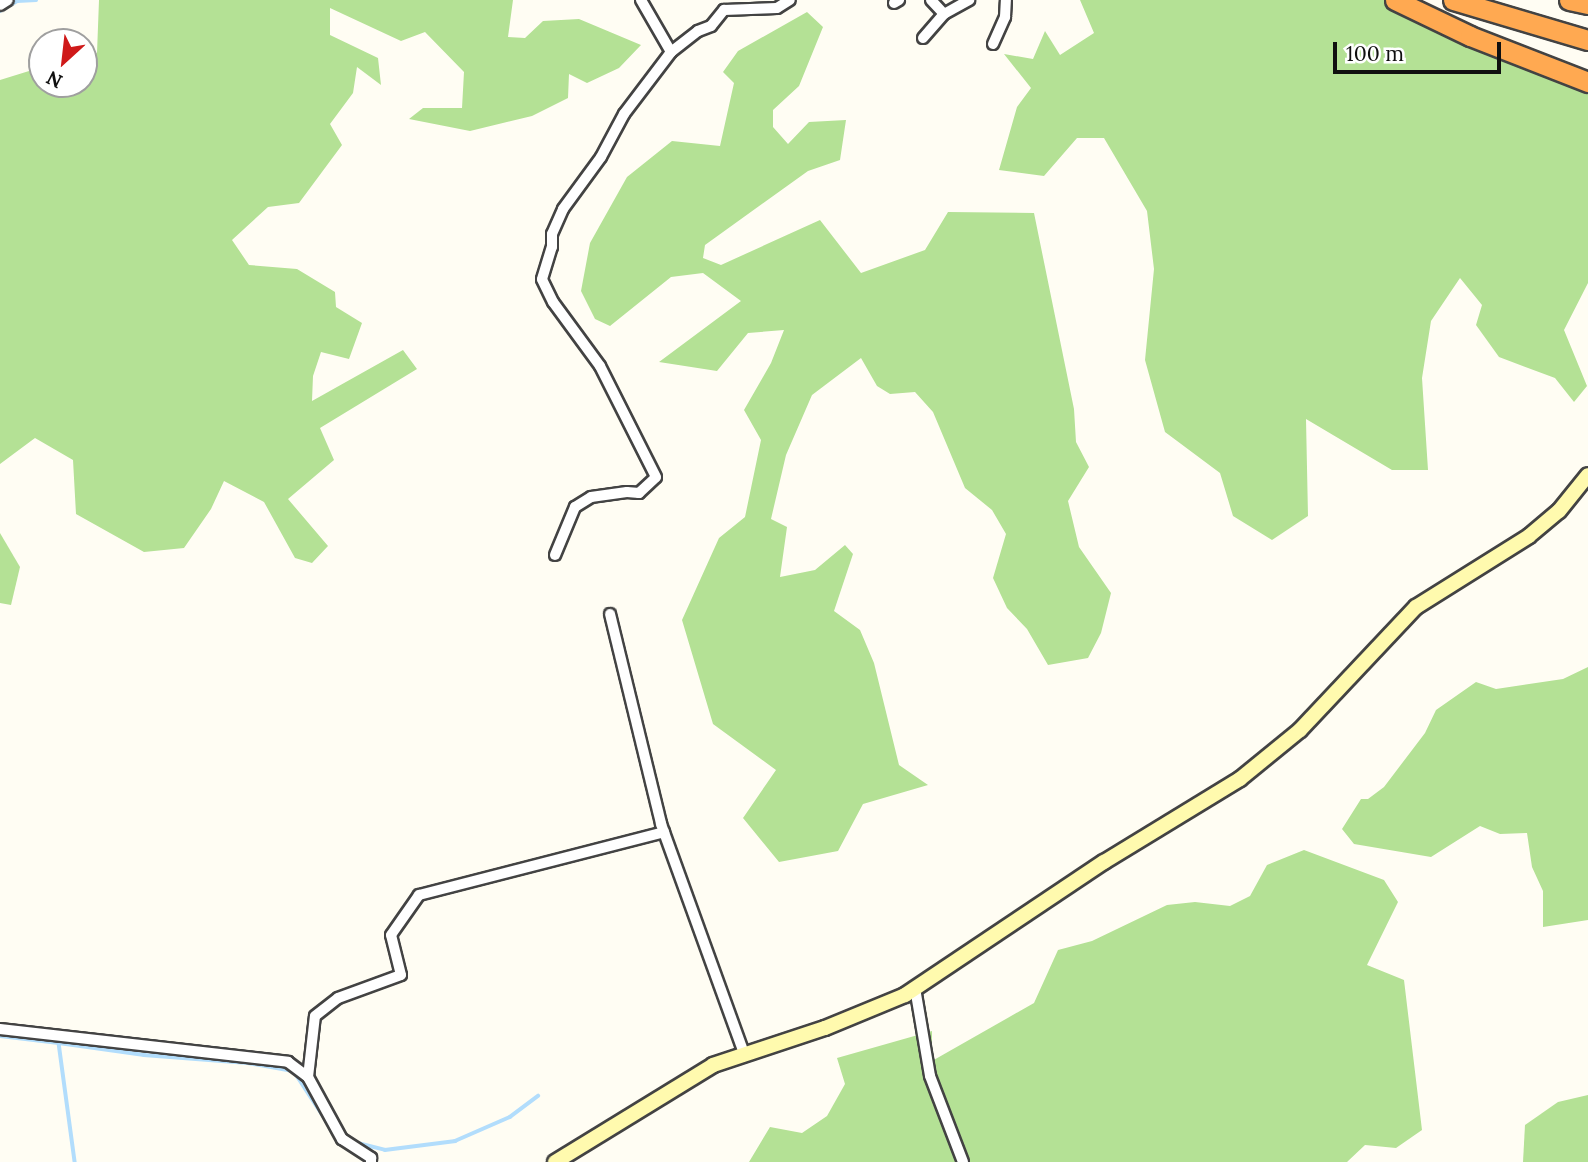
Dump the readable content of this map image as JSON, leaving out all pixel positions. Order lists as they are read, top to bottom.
{
  "scale_bar": "100 m",
  "north": "bottom left"
}
